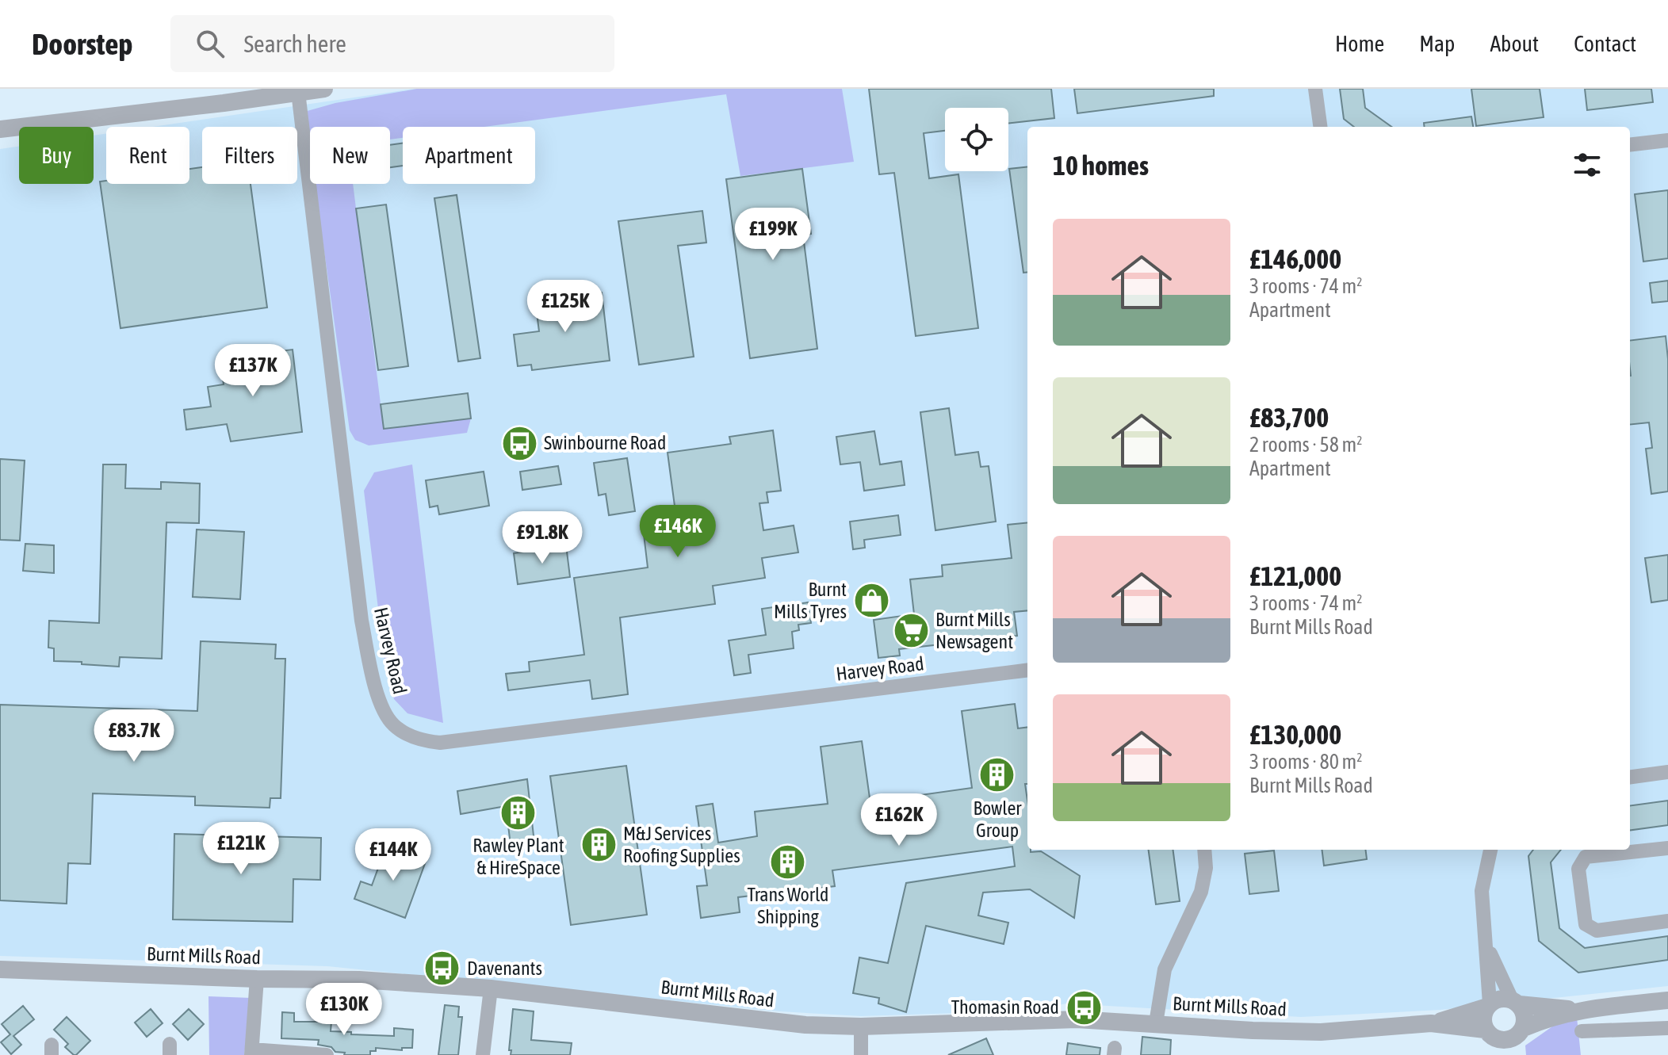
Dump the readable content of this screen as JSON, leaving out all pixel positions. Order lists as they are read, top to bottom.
{
  "streets": {
    "street": ["Harvey Road", "Burnt Mills Road"]
  },
  "places": {
    "bus stop": ["Swinbourne Road", "Davenants", "Thomasin Road"],
    "shop": ["Burnt Mills Tyres"],
    "supermarket": ["Burnt Mills Newsagent"],
    "building": [
      "Bowler Group",
      "Rawley Plant & HireSpace",
      "M&J Services Roofing Supplies",
      "Trans World Shipping"
    ]
  },
  "page": {
    "header": "Doorstep",
    "search": "Search here",
    "nav": [
      "Home",
      "Map",
      "About",
      "Contact"
    ],
    "chip": [
      "Buy",
      "Rent",
      "Filters",
      "New",
      "Apartment"
    ],
    "heading": "10 homes",
    "list": [
      {
        "name": "£146,000",
        "note": "3 rooms · 74 m² · Apartment"
      },
      {
        "name": "£83,700",
        "note": "2 rooms · 58 m² · Apartment"
      },
      {
        "name": "£121,000",
        "note": "3 rooms · 74 m² · Burnt Mills Road"
      },
      {
        "name": "£130,000",
        "note": "3 rooms · 80 m² · Burnt Mills Road"
      }
    ],
    "price": [
      "£199K",
      "£125K",
      "£137K",
      "£146K",
      "£91.8K",
      "£83.7K",
      "£162K",
      "£121K",
      "£144K",
      "£130K"
    ]
  }
}
